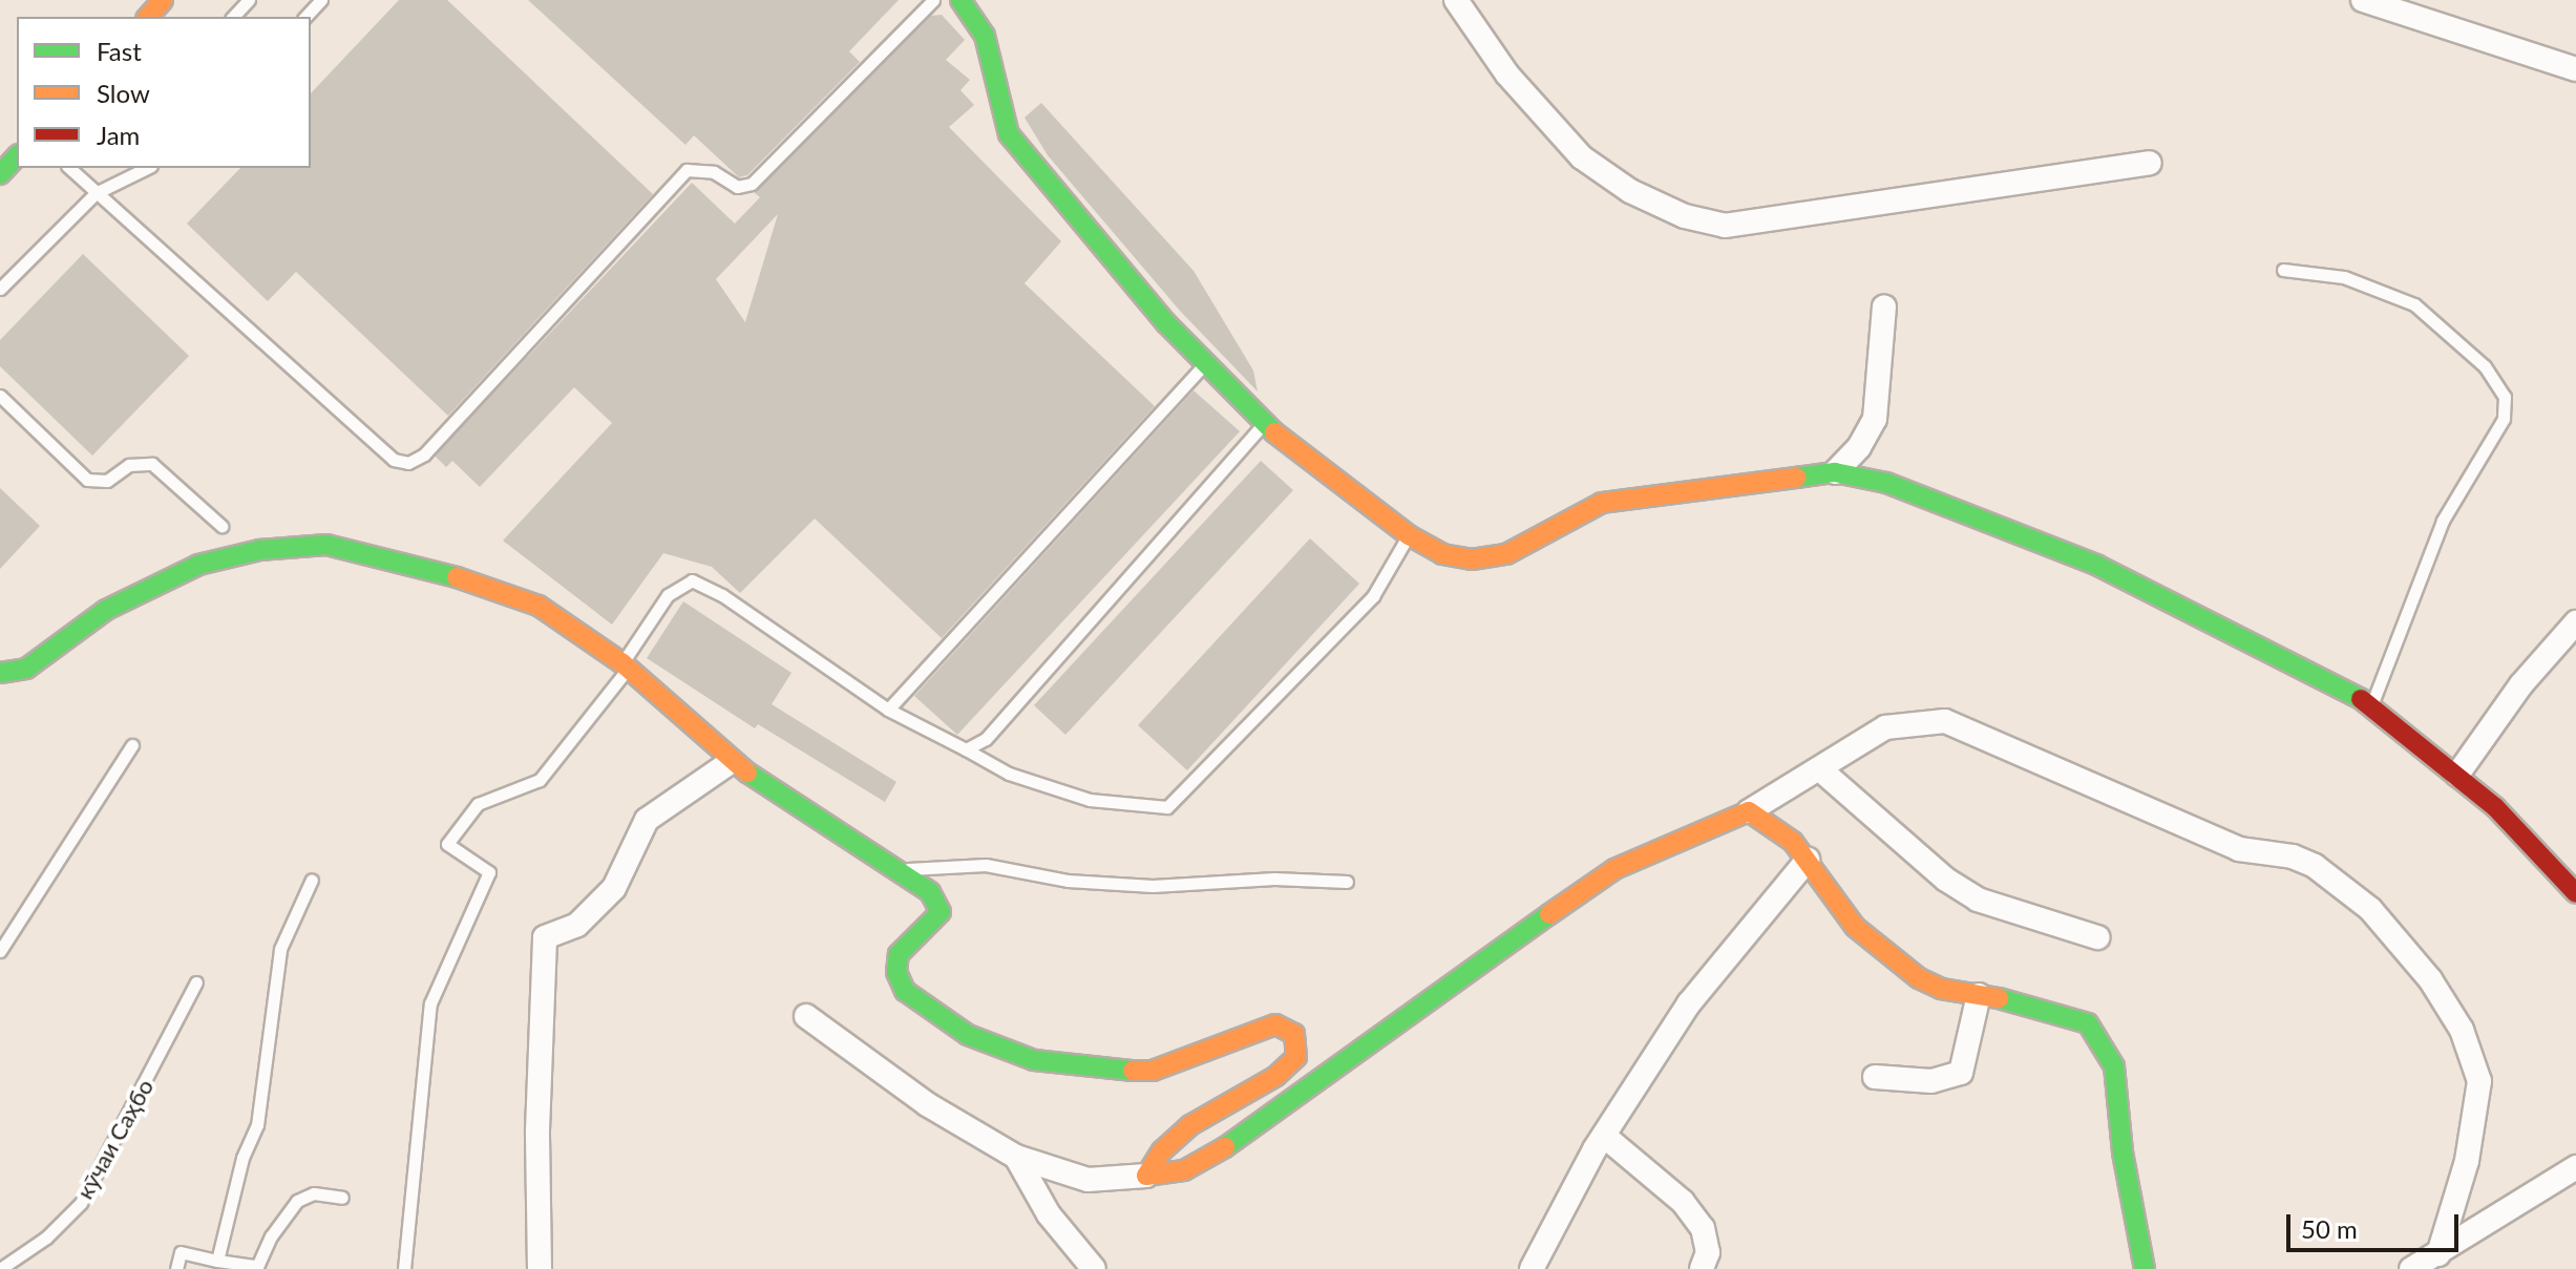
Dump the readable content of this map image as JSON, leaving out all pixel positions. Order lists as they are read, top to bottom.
{
  "streets": {
    "lane": ["кӯчаи Саҳбо"]
  },
  "legend": ["Fast", "Slow", "Jam"],
  "scale_bar": "50 m"
}
